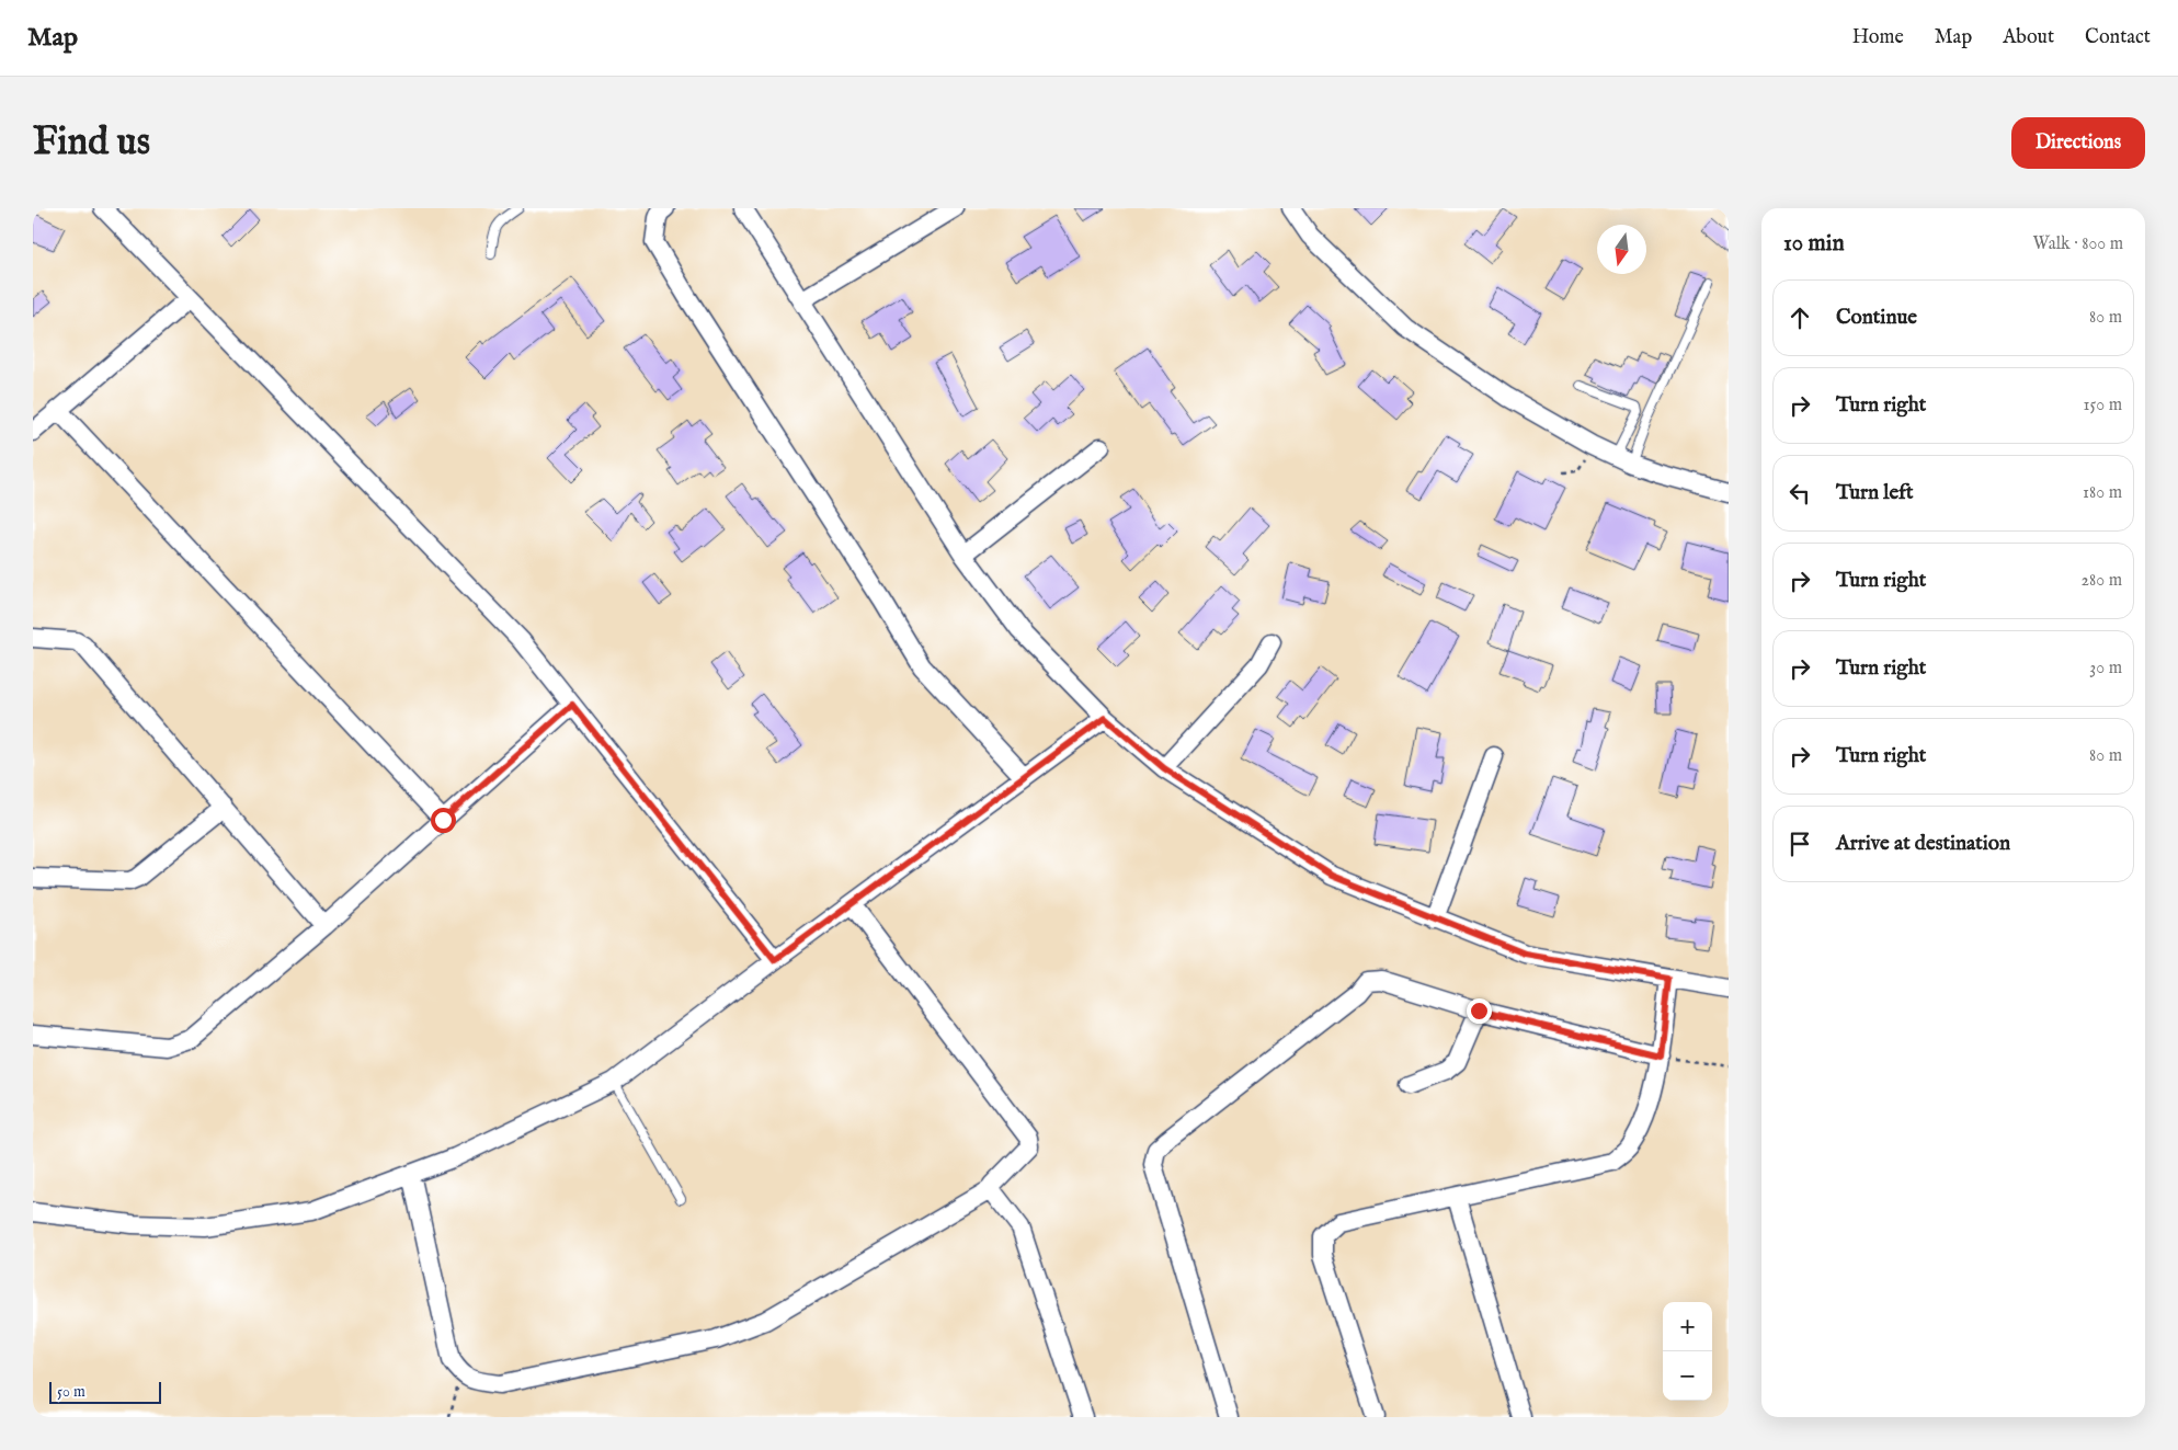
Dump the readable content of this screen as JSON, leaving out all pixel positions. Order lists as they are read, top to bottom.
{
  "scale_bar": "50 m",
  "north": "bottom",
  "page": {
    "header": "Map",
    "nav": [
      "Home",
      "Map",
      "About",
      "Contact"
    ],
    "buttons": "Directions",
    "title": "Find us",
    "heading": ["10 min", "Walk · 800 m"],
    "list": [
      ["Continue", "80 m"],
      ["Turn right", "150 m"],
      ["Turn left", "180 m"],
      ["Turn right", "280 m"],
      ["Turn right", "30 m"],
      ["Turn right", "80 m"],
      "Arrive at destination"
    ],
    "map_buttons": ["+", "−"],
    "scale": "50 m"
  }
}
